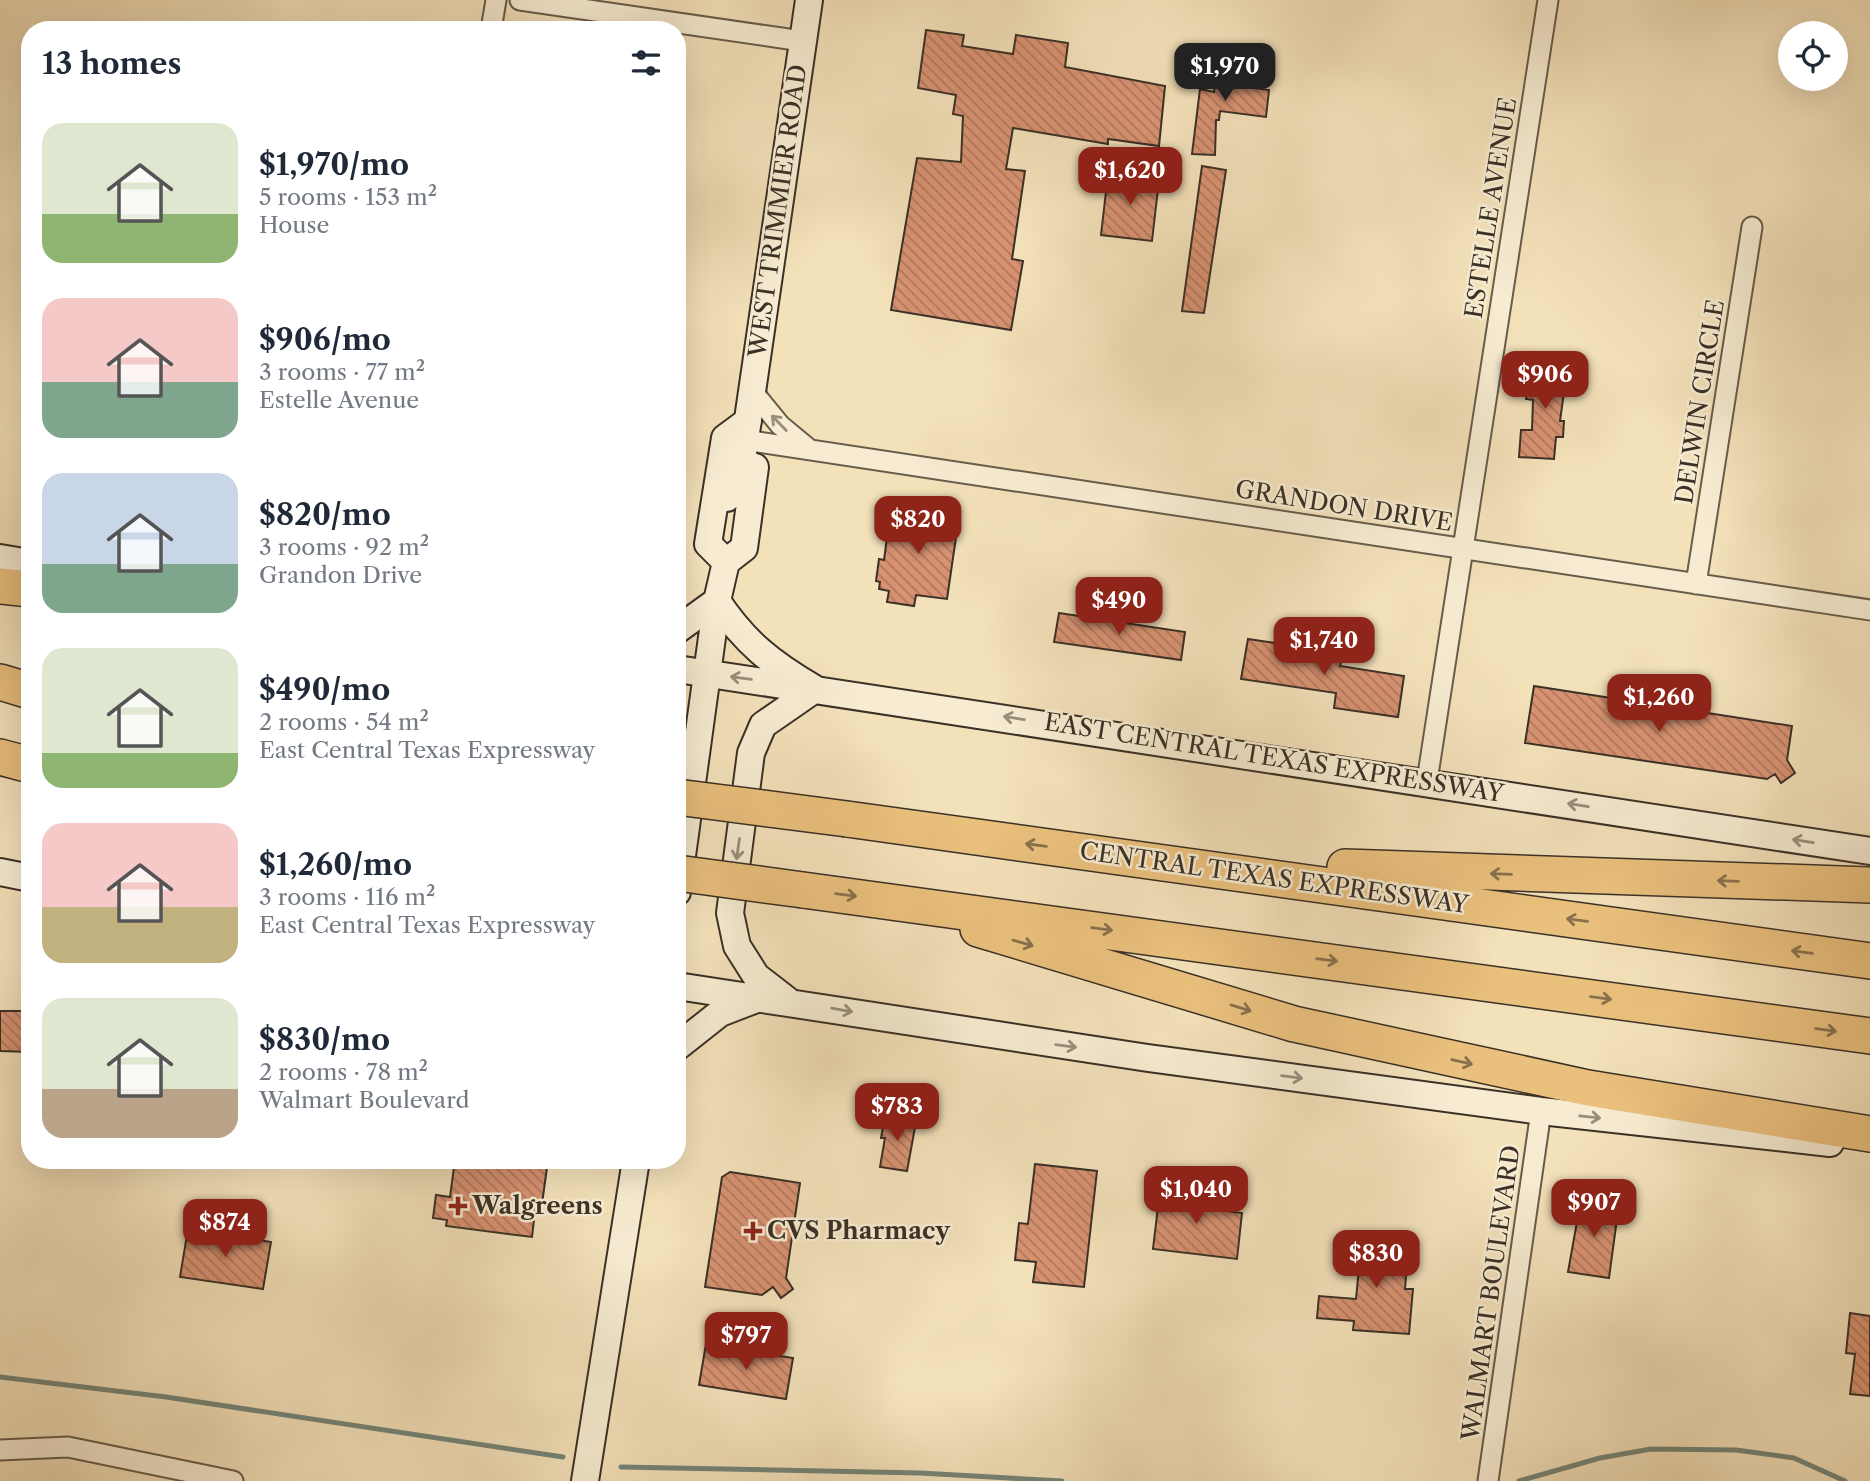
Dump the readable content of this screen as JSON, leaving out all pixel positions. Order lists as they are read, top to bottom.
{
  "streets": {
    "highway": ["CENTRAL TEXAS EXPRESSWAY"],
    "main road": ["WEST TRIMMIER ROAD", "EAST CENTRAL TEXAS EXPRESSWAY"],
    "street": [
      "ESTELLE AVENUE",
      "DELWIN CIRCLE",
      "GRANDON DRIVE",
      "WALMART BOULEVARD"
    ]
  },
  "crossings": [
    ["ESTELLE AVENUE", "GRANDON DRIVE"],
    ["ESTELLE AVENUE", "EAST CENTRAL TEXAS EXPRESSWAY"],
    ["WEST TRIMMIER ROAD", "GRANDON DRIVE"],
    ["WEST TRIMMIER ROAD", "EAST CENTRAL TEXAS EXPRESSWAY"],
    ["DELWIN CIRCLE", "GRANDON DRIVE"]
  ],
  "one_way": ["EAST CENTRAL TEXAS EXPRESSWAY"],
  "places": {
    "health": ["Walgreens", "CVS Pharmacy"]
  },
  "page": {
    "heading": "13 homes",
    "price": [
      "$1,970",
      "$1,620",
      "$906",
      "$820",
      "$490",
      "$1,740",
      "$1,260",
      "$783",
      "$1,040",
      "$907",
      "$874",
      "$830",
      "$797"
    ],
    "list": [
      {
        "name": "$1,970/mo",
        "note": "5 rooms · 153 m² · House"
      },
      {
        "name": "$906/mo",
        "note": "3 rooms · 77 m² · Estelle Avenue"
      },
      {
        "name": "$820/mo",
        "note": "3 rooms · 92 m² · Grandon Drive"
      },
      {
        "name": "$490/mo",
        "note": "2 rooms · 54 m² · East Central Texas Expressway"
      },
      {
        "name": "$1,260/mo",
        "note": "3 rooms · 116 m² · East Central Texas Expressway"
      },
      {
        "name": "$830/mo",
        "note": "2 rooms · 78 m² · Walmart Boulevard"
      }
    ]
  }
}
